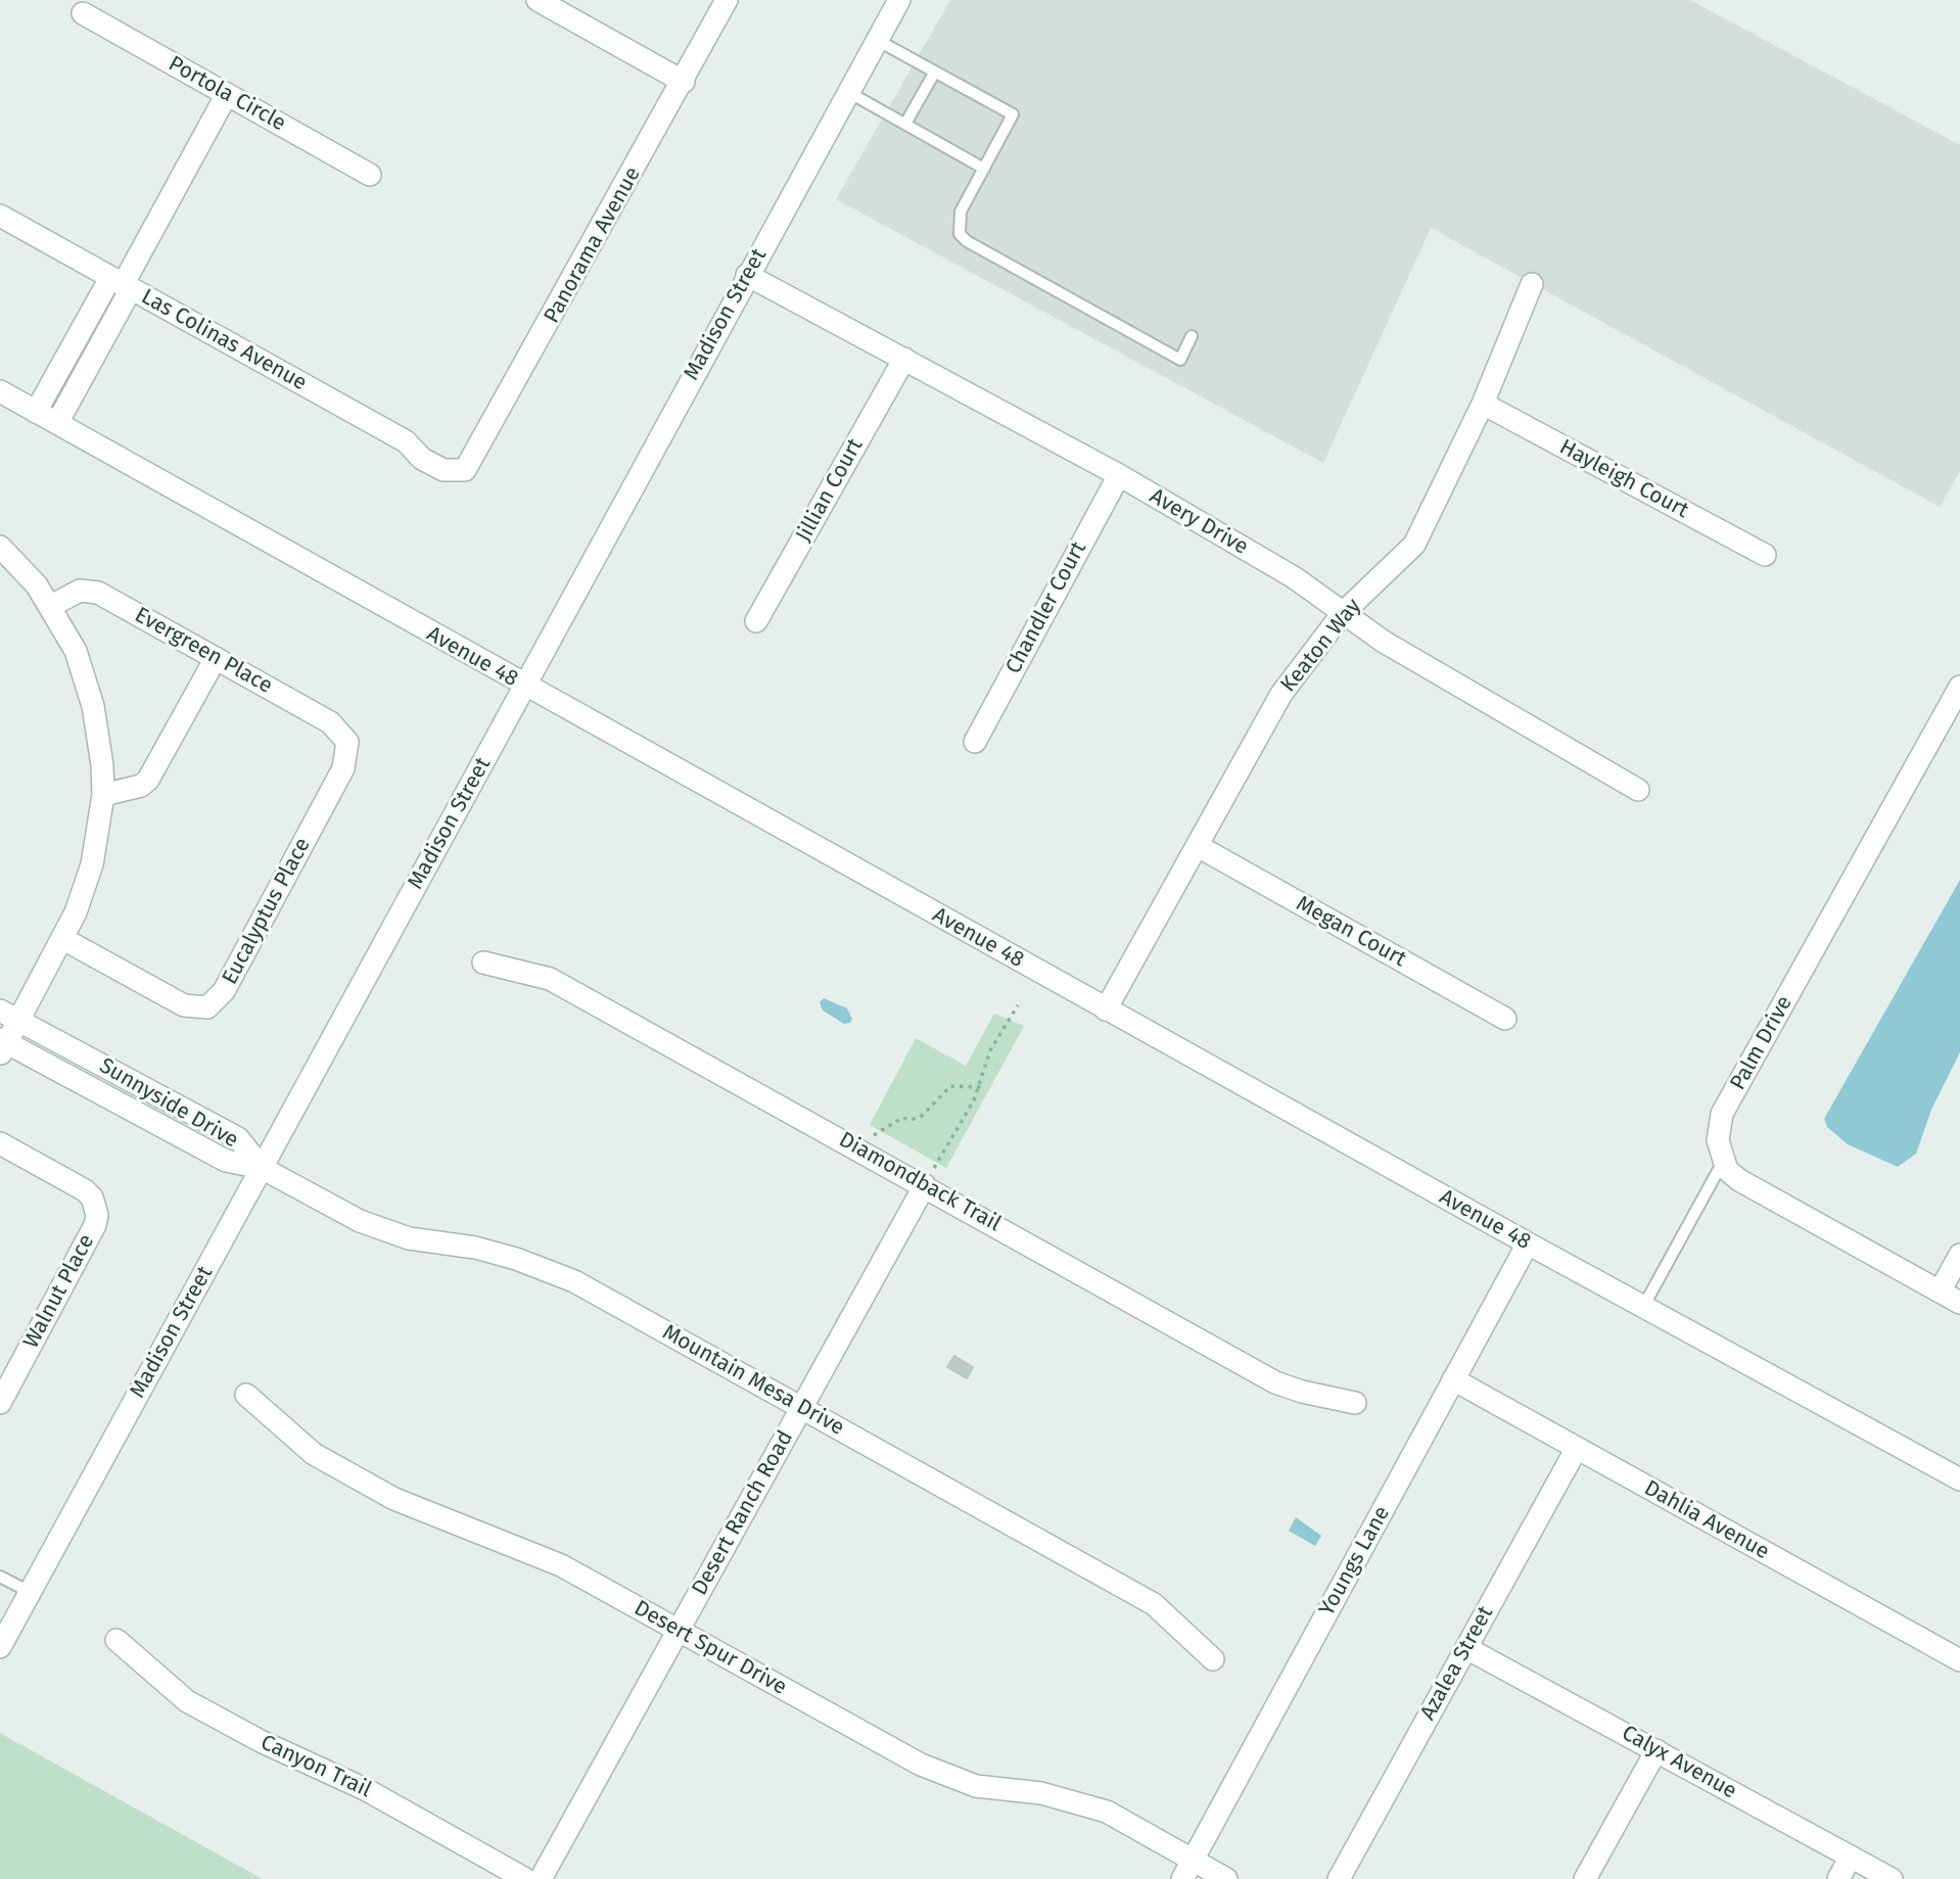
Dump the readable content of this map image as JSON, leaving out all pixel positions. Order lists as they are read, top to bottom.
{
  "streets": {
    "street": [
      "Portola Circle",
      "Panorama Avenue",
      "Madison Street",
      "Las Colinas Avenue",
      "Hayleigh Court",
      "Jillian Court",
      "Avery Drive",
      "Chandler Court",
      "Keaton Way",
      "Evergreen Place",
      "Avenue 48",
      "Eucalyptus Place",
      "Megan Court",
      "Palm Drive",
      "Sunnyside Drive",
      "Diamondback Trail",
      "Walnut Place",
      "Mountain Mesa Drive",
      "Desert Ranch Road",
      "Dahlia Avenue",
      "Youngs Lane",
      "Desert Spur Drive",
      "Azalea Street",
      "Calyx Avenue",
      "Canyon Trail"
    ]
  },
  "crossings": [
    ["Panorama Avenue", "Las Colinas Avenue"],
    ["Madison Street", "Avery Drive"],
    ["Madison Street", "Avenue 48"],
    ["Madison Street", "Sunnyside Drive"],
    ["Madison Street", "Mountain Mesa Drive"],
    ["Hayleigh Court", "Keaton Way"],
    ["Jillian Court", "Avery Drive"],
    ["Avery Drive", "Chandler Court"],
    ["Avery Drive", "Keaton Way"],
    ["Keaton Way", "Avenue 48"],
    ["Keaton Way", "Megan Court"],
    ["Evergreen Place", "Eucalyptus Place"],
    ["Avenue 48", "Youngs Lane"],
    ["Sunnyside Drive", "Mountain Mesa Drive"],
    ["Diamondback Trail", "Desert Ranch Road"],
    ["Mountain Mesa Drive", "Desert Ranch Road"],
    ["Desert Ranch Road", "Desert Spur Drive"],
    ["Dahlia Avenue", "Youngs Lane"],
    ["Dahlia Avenue", "Azalea Street"],
    ["Youngs Lane", "Desert Spur Drive"],
    ["Azalea Street", "Calyx Avenue"]
  ]
}
